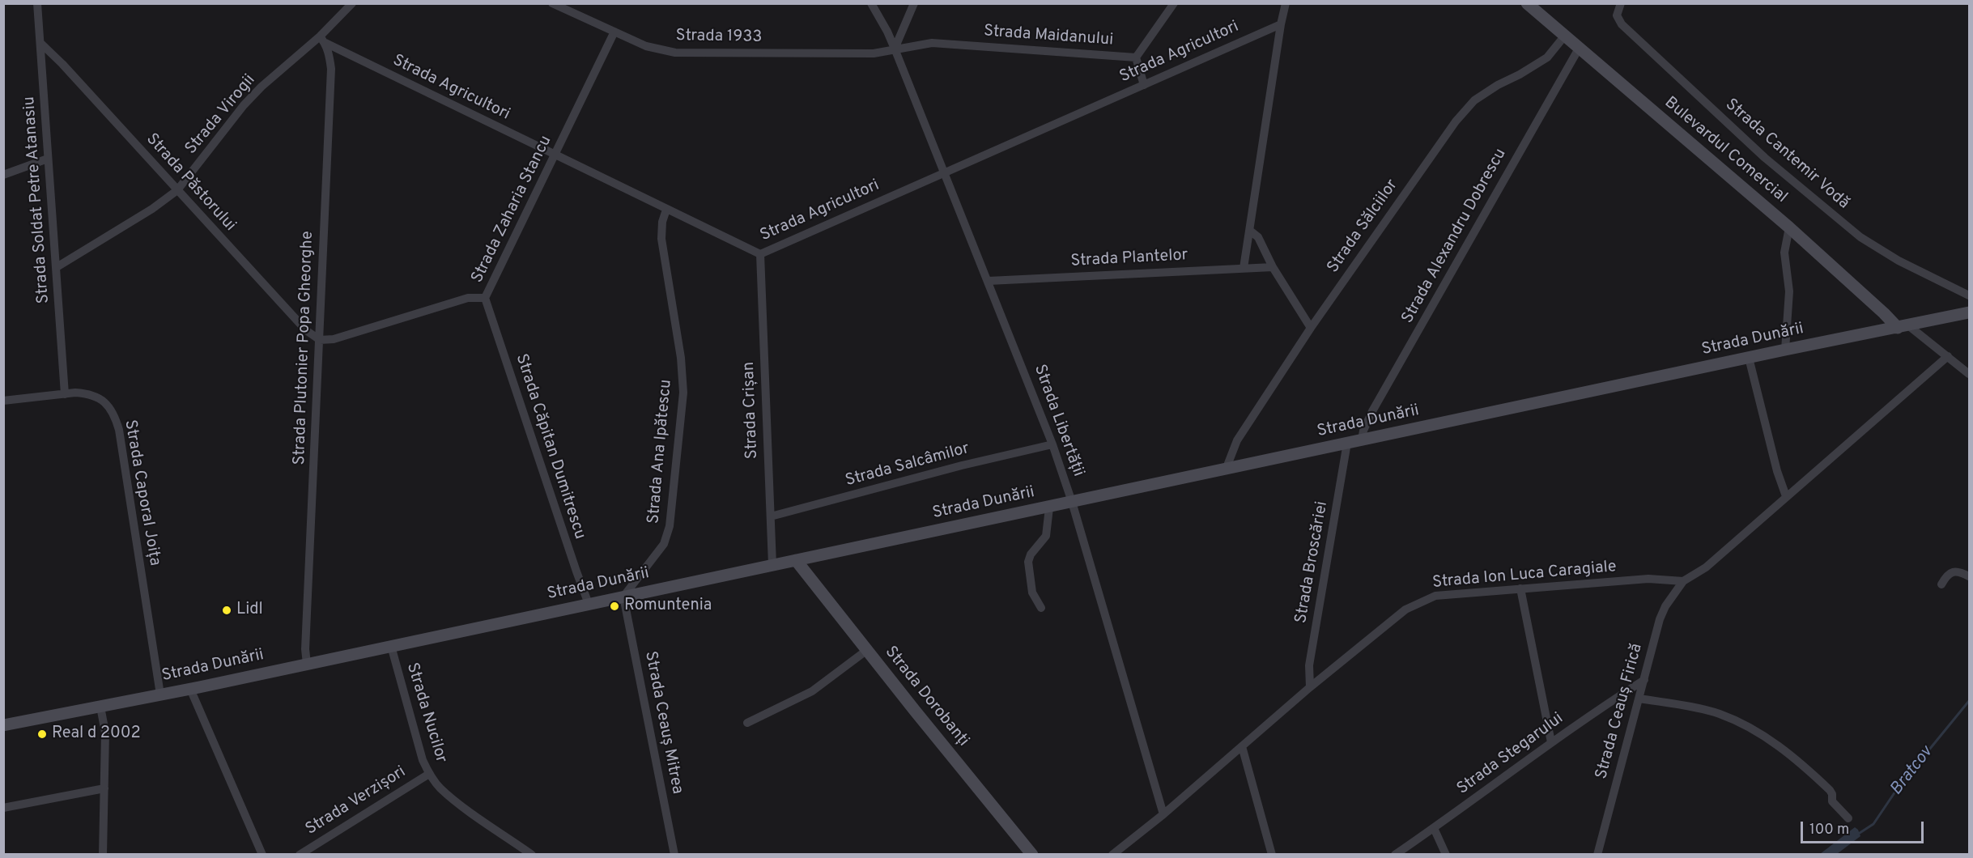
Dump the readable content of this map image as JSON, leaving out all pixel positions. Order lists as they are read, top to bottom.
{
  "streets": {
    "main road": ["Bulevardul Comercial", "Strada Dunării", "Strada Dorobanți"],
    "street": [
      "Strada Maidanului",
      "Strada 1933",
      "Strada Agricultori",
      "Strada Virogii",
      "Strada Cantemir Vodă",
      "Strada Păstorului",
      "Strada Soldat Petre Atanasiu",
      "Strada Zaharia Stancu",
      "Strada Sălciilor",
      "Strada Alexandru Dobrescu",
      "Strada Plantelor",
      "Strada Plutonier Popa Gheorghe",
      "Strada Crișan",
      "Strada Libertății",
      "Strada Căpitan Dumitrescu",
      "Strada Ana Ipătescu",
      "Strada Salcâmilor",
      "Strada Caporal Joița",
      "Strada Broscăriei",
      "Strada Ion Luca Caragiale",
      "Strada Ceauș Firică",
      "Strada Nucilor",
      "Strada Ceauș Mitrea",
      "Strada Stegarului",
      "Strada Verzișori"
    ]
  },
  "crossings": [
    ["Strada Maidanului", "Strada 1933"],
    ["Strada Maidanului", "Strada Libertății"],
    ["Strada 1933", "Strada Zaharia Stancu"],
    ["Strada 1933", "Strada Libertății"],
    ["Strada Agricultori", "Strada Virogii"],
    ["Strada Agricultori", "Strada Zaharia Stancu"],
    ["Strada Agricultori", "Strada Plutonier Popa Gheorghe"],
    ["Strada Agricultori", "Strada Crișan"],
    ["Strada Agricultori", "Strada Libertății"],
    ["Strada Agricultori", "Strada Ana Ipătescu"],
    ["Strada Virogii", "Strada Păstorului"],
    ["Strada Virogii", "Strada Soldat Petre Atanasiu"],
    ["Strada Virogii", "Strada Plutonier Popa Gheorghe"],
    ["Bulevardul Comercial", "Strada Sălciilor"],
    ["Bulevardul Comercial", "Strada Alexandru Dobrescu"],
    ["Bulevardul Comercial", "Strada Dunării"],
    ["Strada Păstorului", "Strada Soldat Petre Atanasiu"],
    ["Strada Păstorului", "Strada Zaharia Stancu"],
    ["Strada Păstorului", "Strada Plutonier Popa Gheorghe"],
    ["Strada Soldat Petre Atanasiu", "Strada Caporal Joița"],
    ["Strada Zaharia Stancu", "Strada Plutonier Popa Gheorghe"],
    ["Strada Zaharia Stancu", "Strada Căpitan Dumitrescu"],
    ["Strada Sălciilor", "Strada Dunării"],
    ["Strada Alexandru Dobrescu", "Strada Dunării"],
    ["Strada Plantelor", "Strada Libertății"],
    ["Strada Dunării", "Strada Plutonier Popa Gheorghe"],
    ["Strada Dunării", "Strada Crișan"],
    ["Strada Dunării", "Strada Libertății"],
    ["Strada Dunării", "Strada Căpitan Dumitrescu"],
    ["Strada Dunării", "Strada Ana Ipătescu"],
    ["Strada Dunării", "Strada Caporal Joița"],
    ["Strada Dunării", "Strada Broscăriei"],
    ["Strada Dunării", "Strada Dorobanți"],
    ["Strada Dunării", "Strada Nucilor"],
    ["Strada Dunării", "Strada Ceauș Mitrea"],
    ["Strada Crișan", "Strada Salcâmilor"],
    ["Strada Libertății", "Strada Salcâmilor"],
    ["Strada Libertății", "Strada Ion Luca Caragiale"],
    ["Strada Ana Ipătescu", "Strada Ceauș Mitrea"],
    ["Strada Broscăriei", "Strada Ion Luca Caragiale"],
    ["Strada Ion Luca Caragiale", "Strada Ceauș Firică"],
    ["Strada Ceauș Firică", "Strada Stegarului"],
    ["Strada Nucilor", "Strada Verzișori"]
  ],
  "water": ["Bratcov"],
  "places": ["Romuntenia", "Lidl", "Real d 2002"],
  "scale_bar": "100 m"
}
